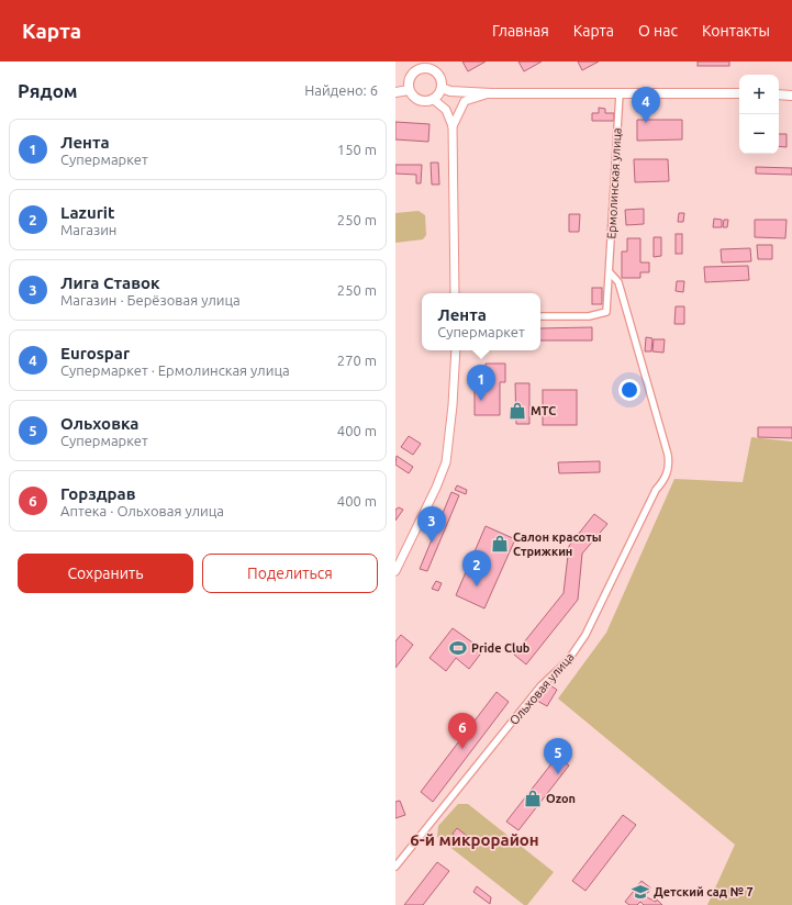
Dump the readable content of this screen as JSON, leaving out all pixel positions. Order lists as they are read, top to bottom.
{
  "streets": {
    "street": ["Ермолинская улица", "Ольховая улица"]
  },
  "crossings": [
    ["Ермолинская улица", "Ольховая улица"]
  ],
  "districts": ["6-й микрорайон"],
  "places": {
    "shop": ["МТС", "Салон красоты Стрижкин", "Ozon"],
    "sports": ["Pride Club"],
    "school or university": ["Детский сад № 7"]
  },
  "page": {
    "header": "Карта",
    "nav": [
      "Главная",
      "Карта",
      "О нас",
      "Контакты"
    ],
    "heading": ["Рядом", "Найдено: 6"],
    "map_buttons": ["+", "−"],
    "pins": [
      "4",
      "1",
      "3",
      "2",
      "6",
      "5"
    ],
    "list": [
      {
        "mark": "1",
        "name": "Лента",
        "note": "Супермаркет",
        "value": "150 m"
      },
      {
        "mark": "2",
        "name": "Lazurit",
        "note": "Магазин",
        "value": "250 m"
      },
      {
        "mark": "3",
        "name": "Лига Ставок",
        "note": "Магазин · Берёзовая улица",
        "value": "250 m"
      },
      {
        "mark": "4",
        "name": "Eurospar",
        "note": "Супермаркет · Ермолинская улица",
        "value": "270 m"
      },
      {
        "mark": "5",
        "name": "Ольховка",
        "note": "Супермаркет",
        "value": "400 m"
      },
      {
        "mark": "6",
        "name": "Горздрав",
        "note": "Аптека · Ольховая улица",
        "value": "400 m"
      }
    ],
    "popup": ["Лента", "Супермаркет"],
    "buttons": ["Сохранить", "Поделиться"]
  }
}
